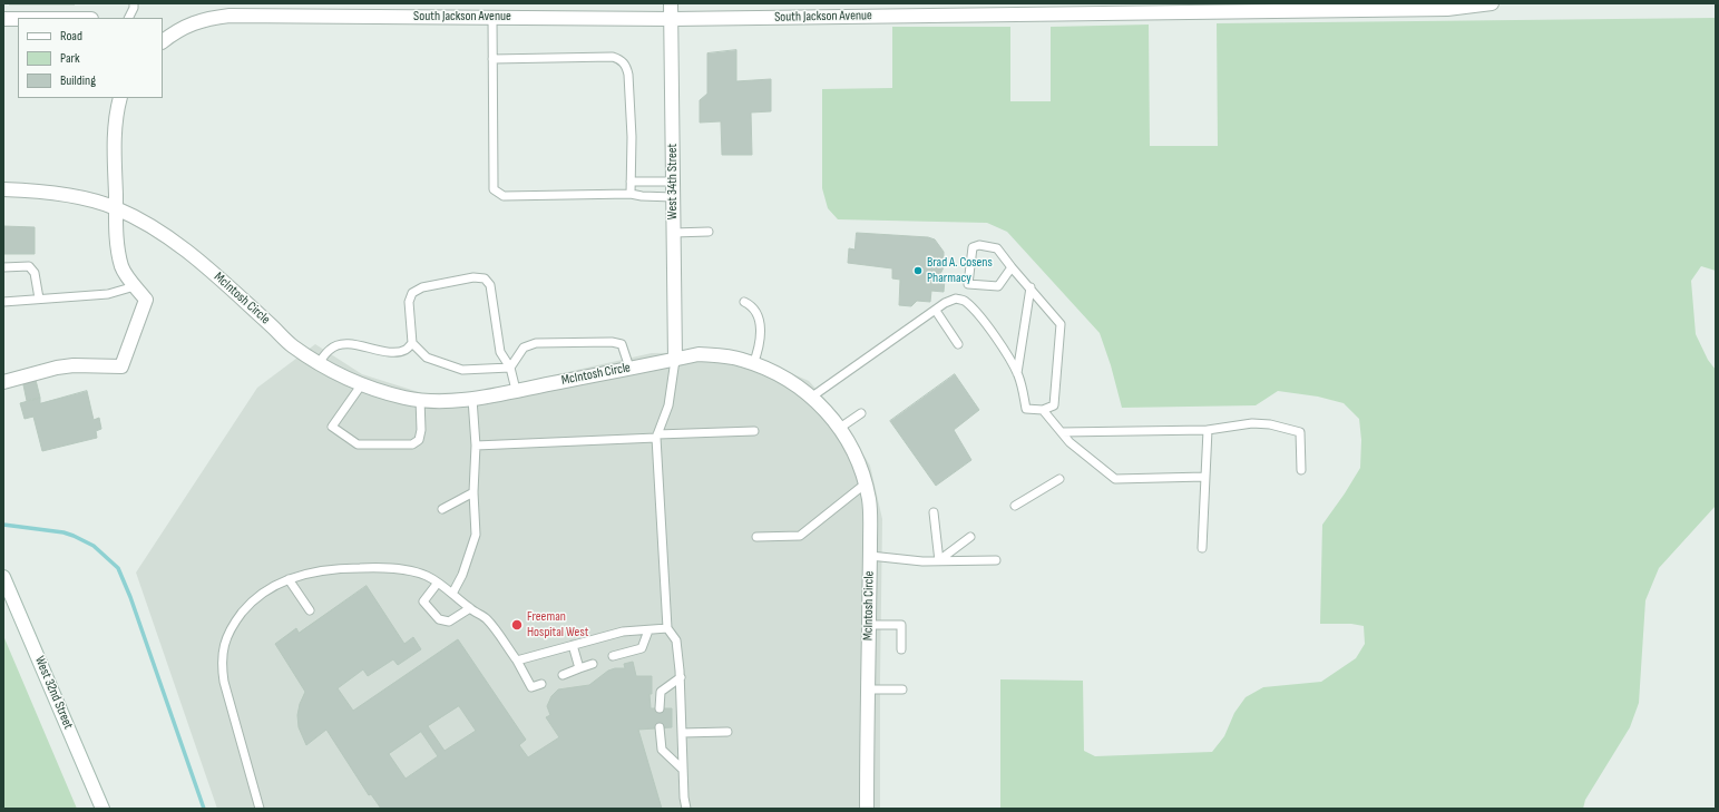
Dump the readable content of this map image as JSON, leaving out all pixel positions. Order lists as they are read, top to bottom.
{
  "streets": {
    "street": [
      "South Jackson Avenue",
      "West 34th Street",
      "McIntosh Circle",
      "West 32nd Street"
    ]
  },
  "crossings": [
    ["South Jackson Avenue", "West 34th Street"],
    ["West 34th Street", "McIntosh Circle"]
  ],
  "places": ["Brad A. Cosens Pharmacy", "Freeman Hospital West"],
  "legend": ["Road", "Park", "Building"]
}
